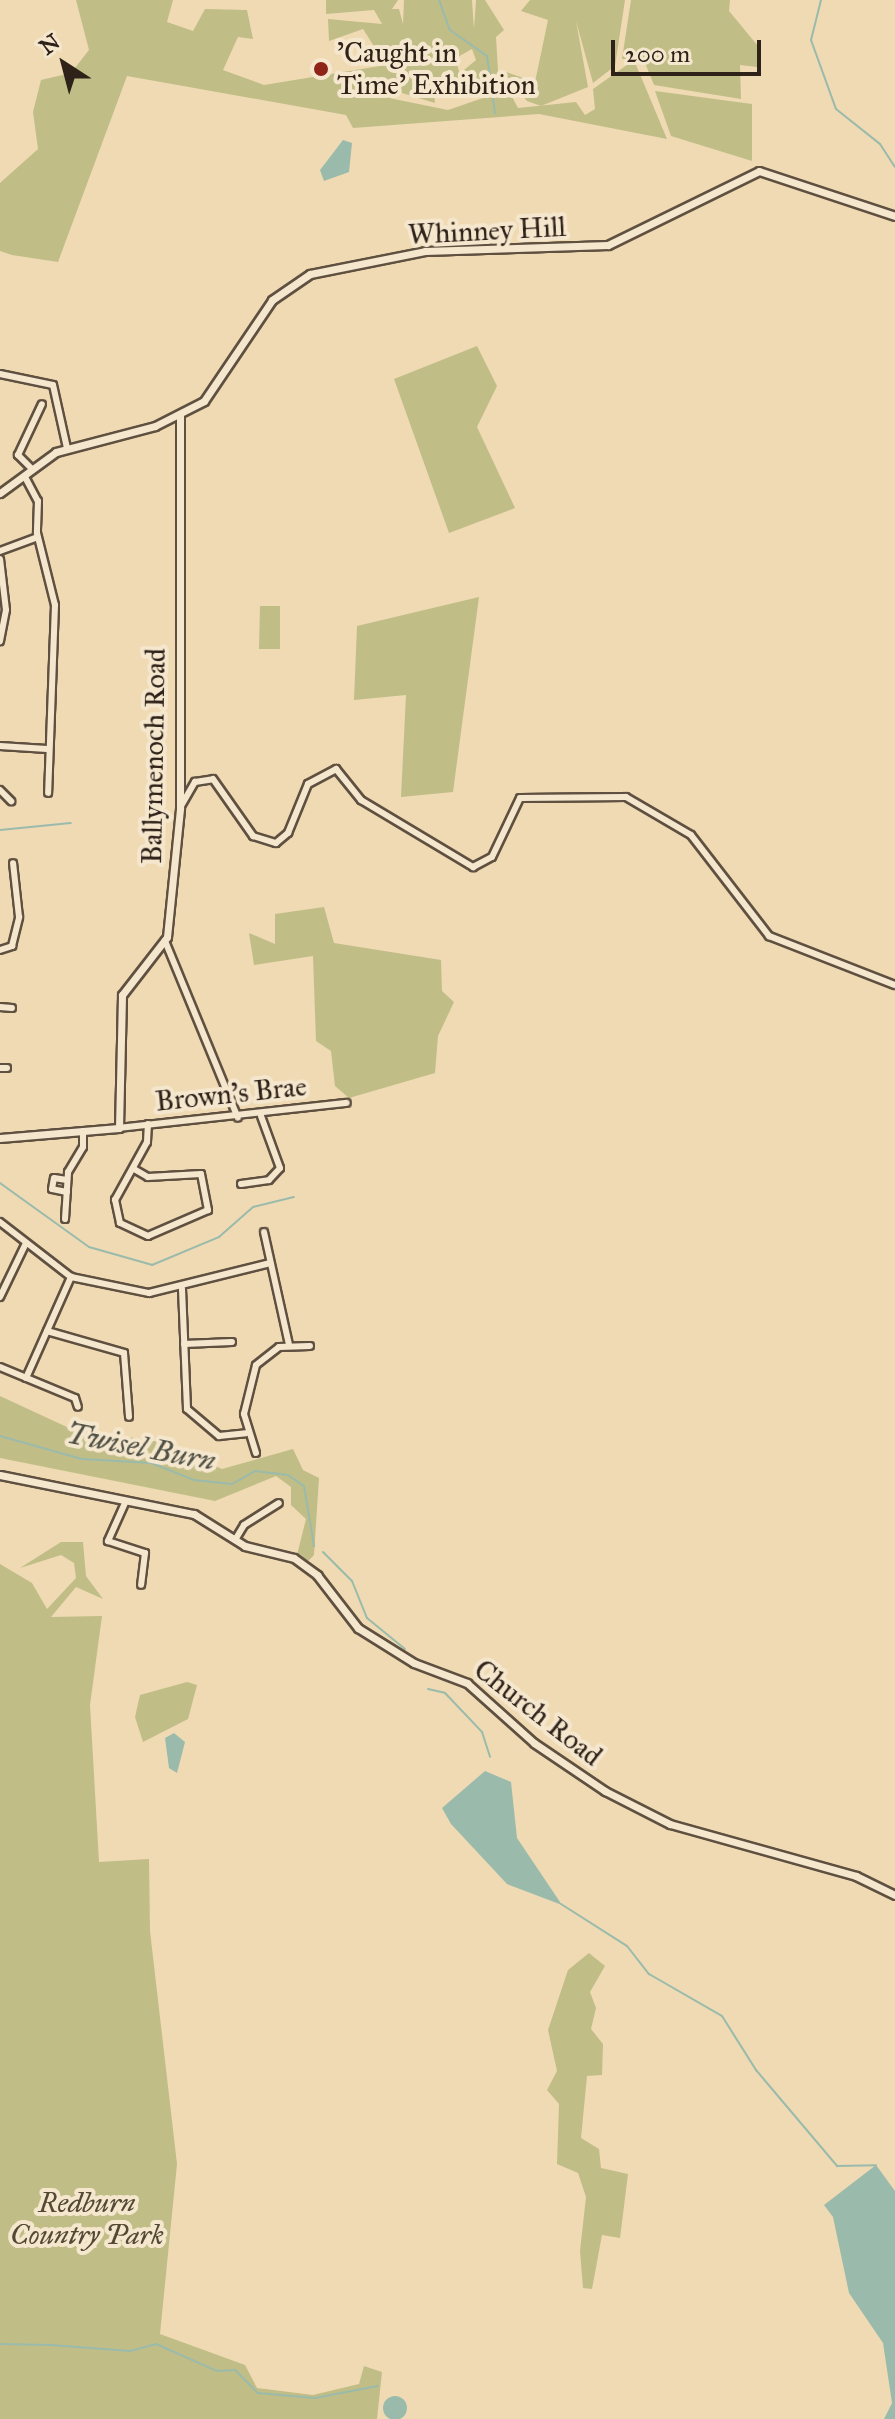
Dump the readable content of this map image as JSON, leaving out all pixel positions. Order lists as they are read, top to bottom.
{
  "streets": {
    "street": [
      "Whinney Hill",
      "Ballymenoch Road",
      "Brown's Brae",
      "Church Road"
    ]
  },
  "crossings": [
    ["Whinney Hill", "Ballymenoch Road"]
  ],
  "water": ["Twisel Burn"],
  "parks": ["Redburn Country Park"],
  "places": ["'Caught in Time' Exhibition"],
  "scale_bar": "200 m",
  "north": "top left"
}
